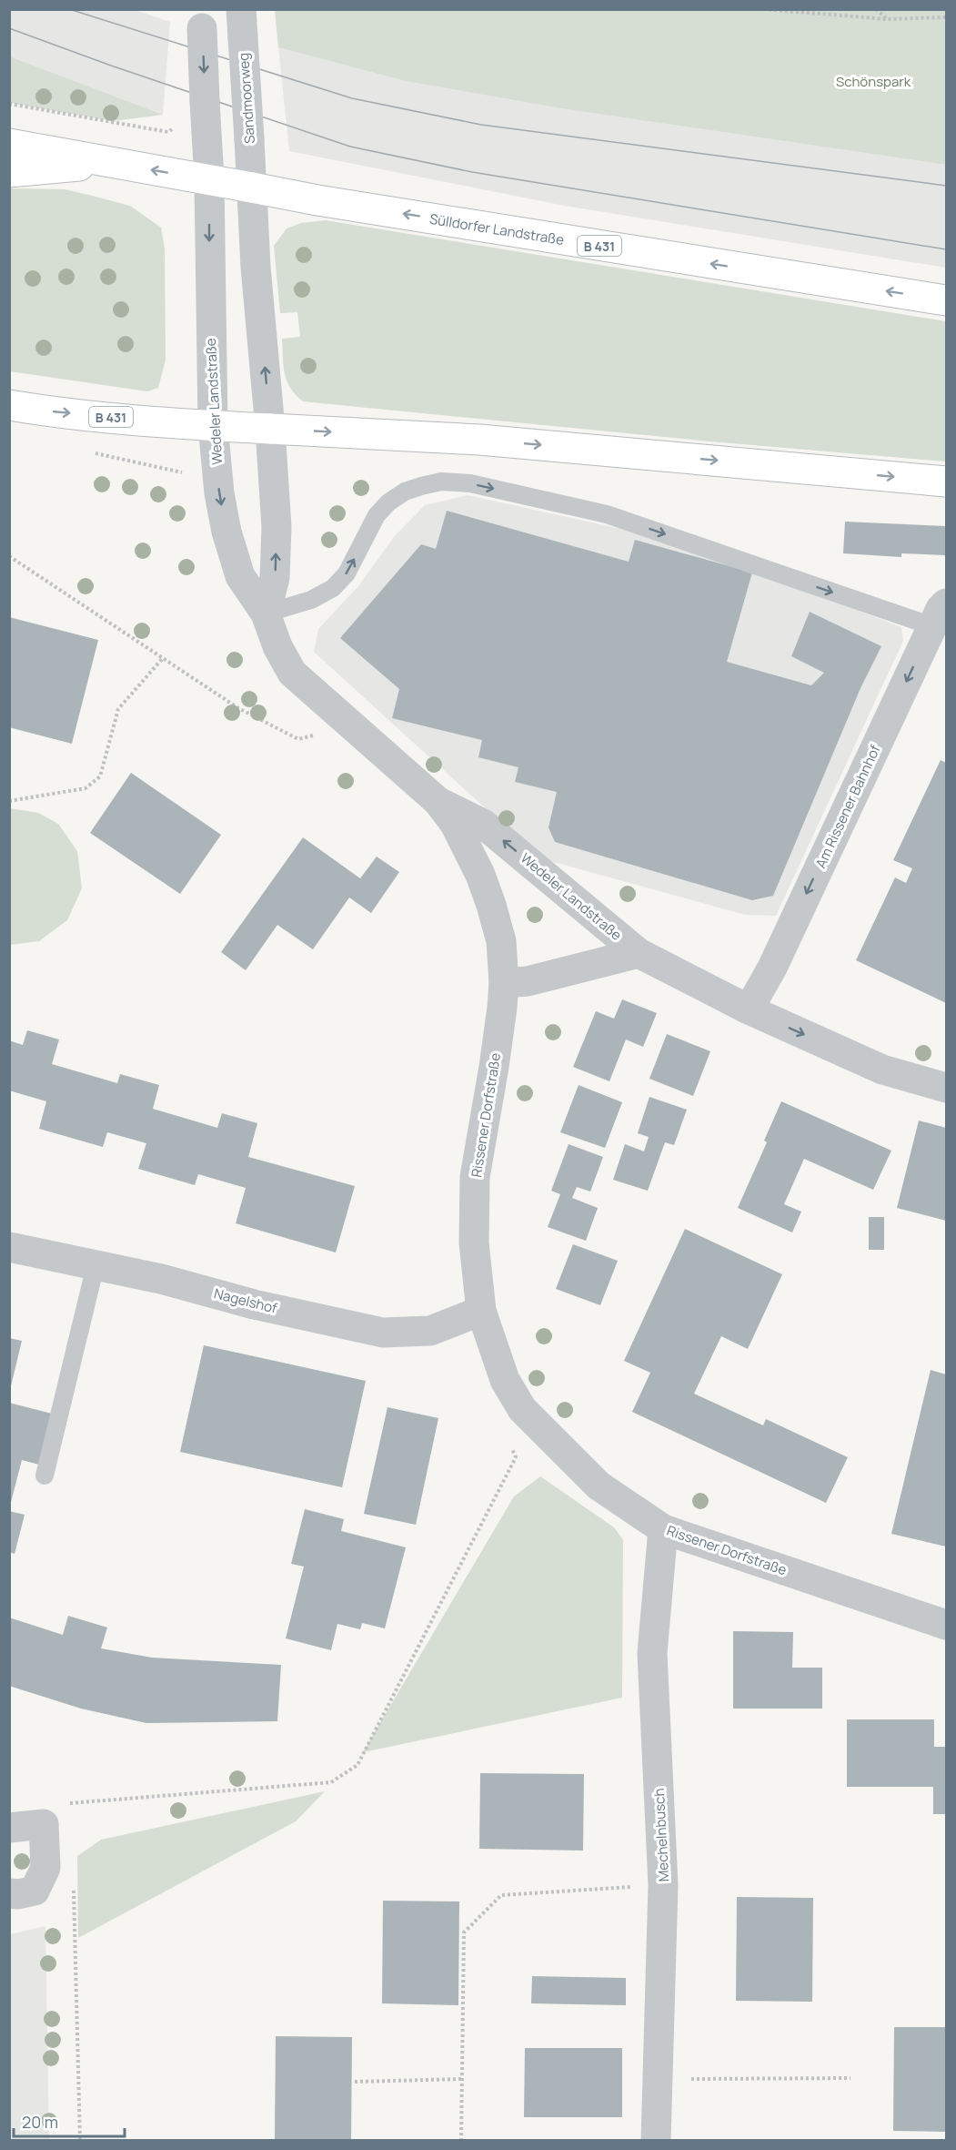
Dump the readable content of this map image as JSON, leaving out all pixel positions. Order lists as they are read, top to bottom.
{
  "streets": {
    "main road": ["Sülldorfer Landstraße", "B 431"],
    "street": [
      "Sandmoorweg",
      "Wedeler Landstraße",
      "Am Rissener Bahnhof",
      "Rissener Dorfstraße",
      "Nagelshof",
      "Mechelnbusch"
    ]
  },
  "crossings": [
    ["Sandmoorweg", "Sülldorfer Landstraße"],
    ["Sülldorfer Landstraße", "B 431"],
    ["Sülldorfer Landstraße", "Wedeler Landstraße"],
    ["B 431", "Wedeler Landstraße"],
    ["Wedeler Landstraße", "Am Rissener Bahnhof"],
    ["Wedeler Landstraße", "Rissener Dorfstraße"],
    ["Rissener Dorfstraße", "Nagelshof"],
    ["Rissener Dorfstraße", "Mechelnbusch"]
  ],
  "one_way": ["Am Rissener Bahnhof"],
  "parks": ["Schönspark"],
  "scale_bar": "20 m"
}
